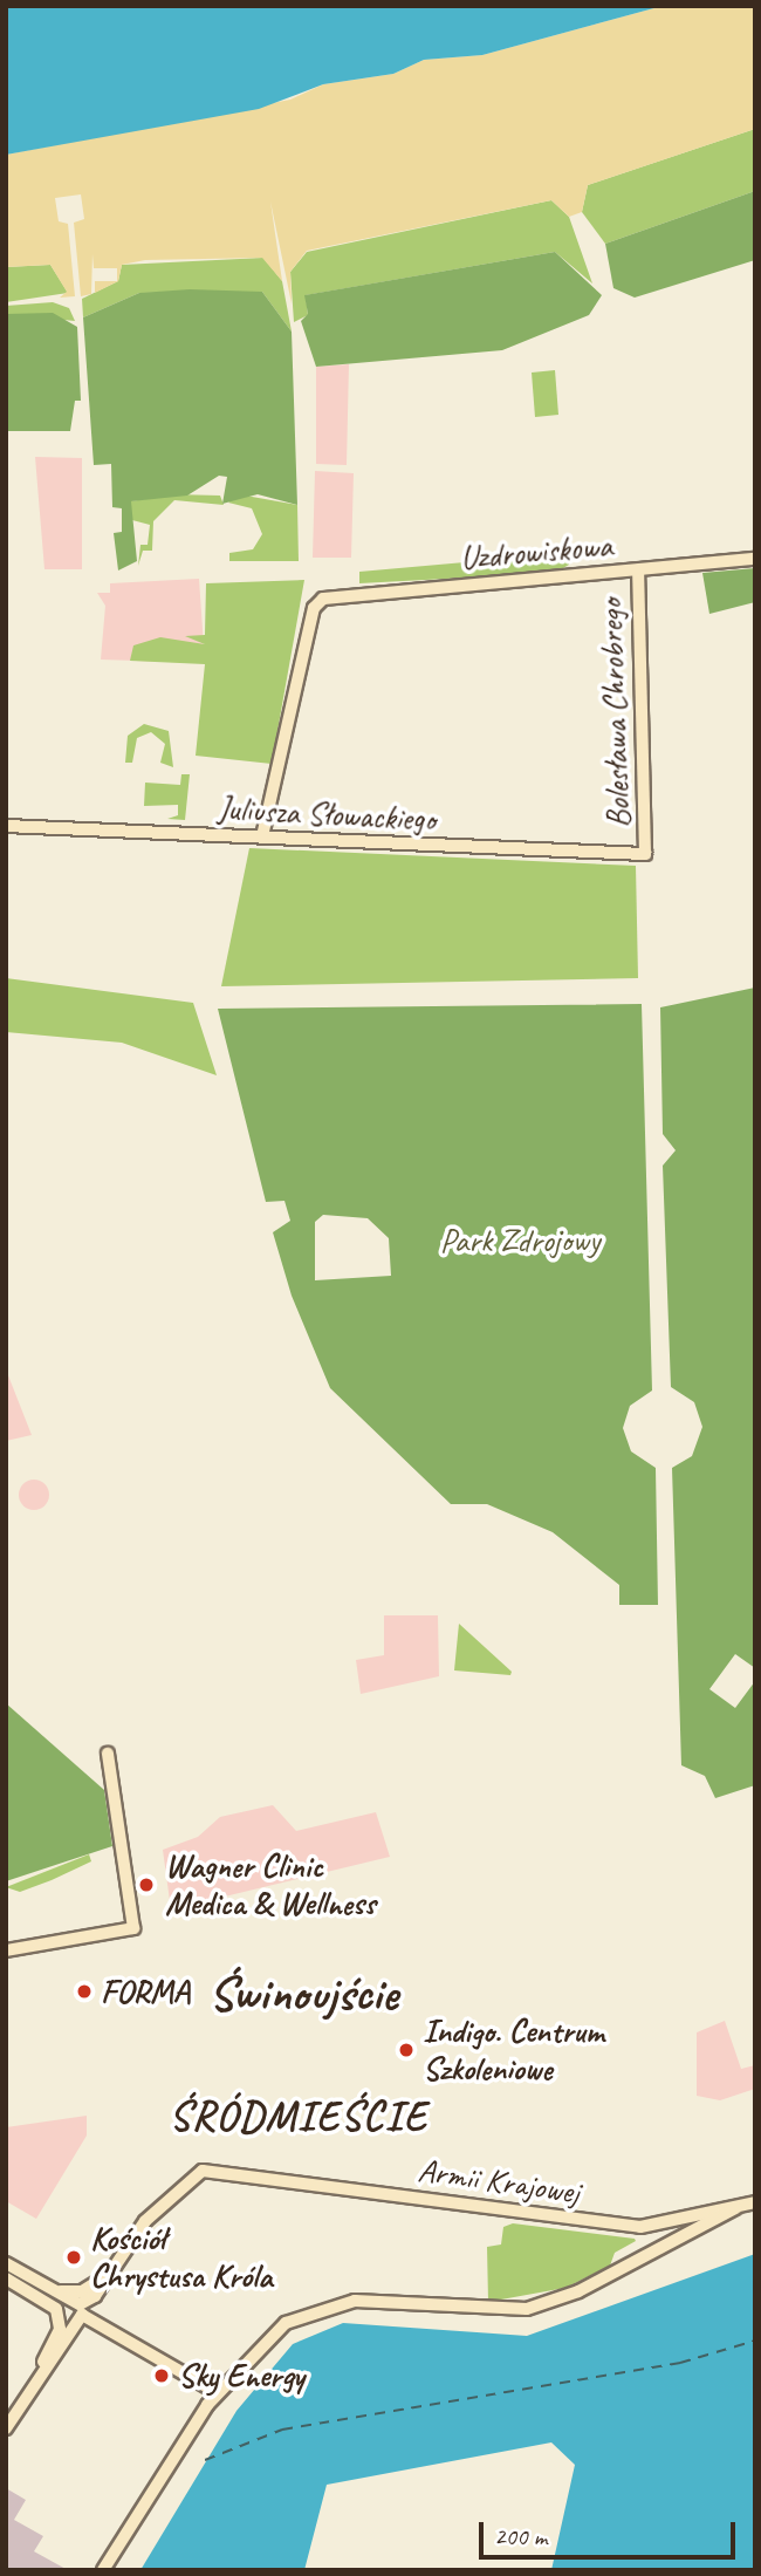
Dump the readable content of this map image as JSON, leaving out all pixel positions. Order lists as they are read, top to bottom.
{
  "streets": {
    "street": [
      "Uzdrowiskowa",
      "Bolesława Chrobrego",
      "Juliusza Słowackiego",
      "Armii Krajowej"
    ]
  },
  "crossings": [
    ["Uzdrowiskowa", "Bolesława Chrobrego"],
    ["Uzdrowiskowa", "Juliusza Słowackiego"],
    ["Bolesława Chrobrego", "Juliusza Słowackiego"]
  ],
  "districts": ["Świnoujście", "ŚRÓDMIEŚCIE"],
  "parks": ["Park Zdrojowy"],
  "places": [
    "Wagner Clinic Medica & Wellness",
    "FORMA",
    "Indigo. Centrum Szkoleniowe",
    "Kościół Chrystusa Króla",
    "Sky Energy"
  ],
  "scale_bar": "200 m"
}
